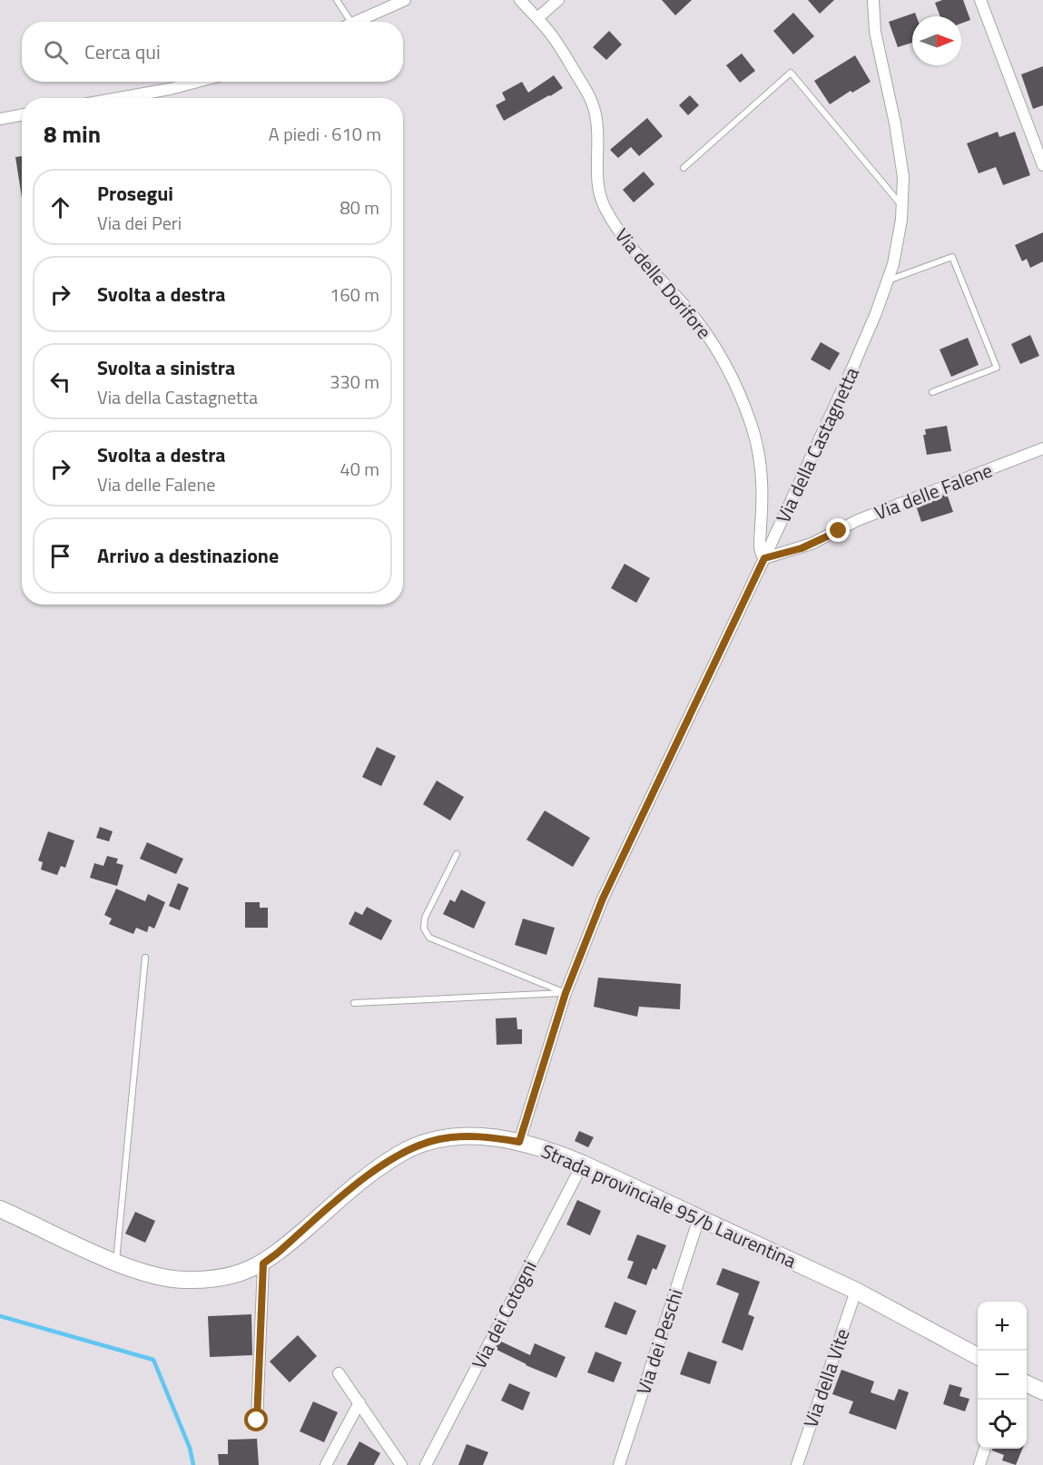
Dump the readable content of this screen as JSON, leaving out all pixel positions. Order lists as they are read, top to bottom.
{
  "streets": {
    "main road": ["Strada provinciale 95/b Laurentina"],
    "street": [
      "Via delle Dorifore",
      "Via della Castagnetta",
      "Via delle Falene",
      "Via dei Cotogni",
      "Via dei Peschi",
      "Via della Vite"
    ]
  },
  "crossings": [
    ["Via delle Dorifore", "Via della Castagnetta"],
    ["Via delle Dorifore", "Via delle Falene"],
    ["Via della Castagnetta", "Via delle Falene"],
    ["Via della Castagnetta", "Strada provinciale 95/b Laurentina"],
    ["Strada provinciale 95/b Laurentina", "Via dei Cotogni"],
    ["Strada provinciale 95/b Laurentina", "Via dei Peschi"],
    ["Strada provinciale 95/b Laurentina", "Via della Vite"]
  ],
  "north": "right",
  "page": {
    "search": "Cerca qui",
    "heading": ["8 min", "A piedi · 610 m"],
    "list": [
      ["Prosegui", "Via dei Peri", "80 m"],
      ["Svolta a destra", "160 m"],
      ["Svolta a sinistra", "Via della Castagnetta", "330 m"],
      ["Svolta a destra", "Via delle Falene", "40 m"],
      "Arrivo a destinazione"
    ],
    "map_buttons": ["+", "−"]
  }
}
